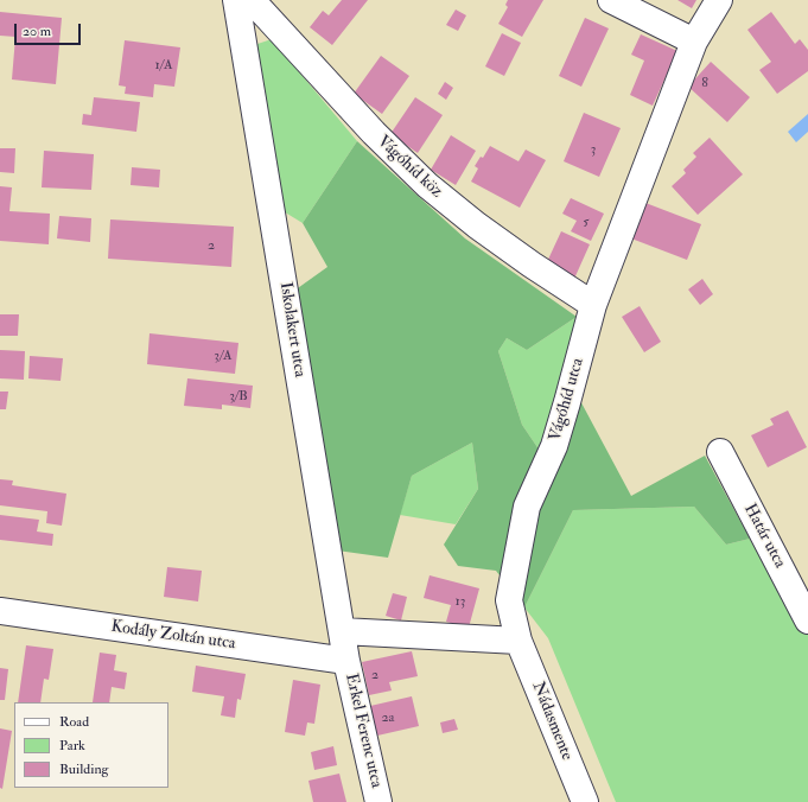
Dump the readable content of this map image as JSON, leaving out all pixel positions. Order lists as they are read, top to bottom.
{
  "streets": {
    "street": [
      "Vágóhíd köz",
      "Iskolakert utca",
      "Vágóhíd utca",
      "Határ utca",
      "Kodály Zoltán utca",
      "Nádasmente",
      "Erkel Ferenc utca"
    ]
  },
  "crossings": [
    ["Vágóhíd köz", "Vágóhíd utca"],
    ["Iskolakert utca", "Kodály Zoltán utca"],
    ["Iskolakert utca", "Erkel Ferenc utca"],
    ["Vágóhíd utca", "Nádasmente"],
    ["Kodály Zoltán utca", "Erkel Ferenc utca"]
  ],
  "house_numbers": [
    "1/A",
    "8",
    "3",
    "5",
    "2",
    "3/A",
    "3/B",
    "13",
    "2",
    "2a"
  ],
  "legend": ["Road", "Park", "Building"],
  "scale_bar": "20 m"
}
